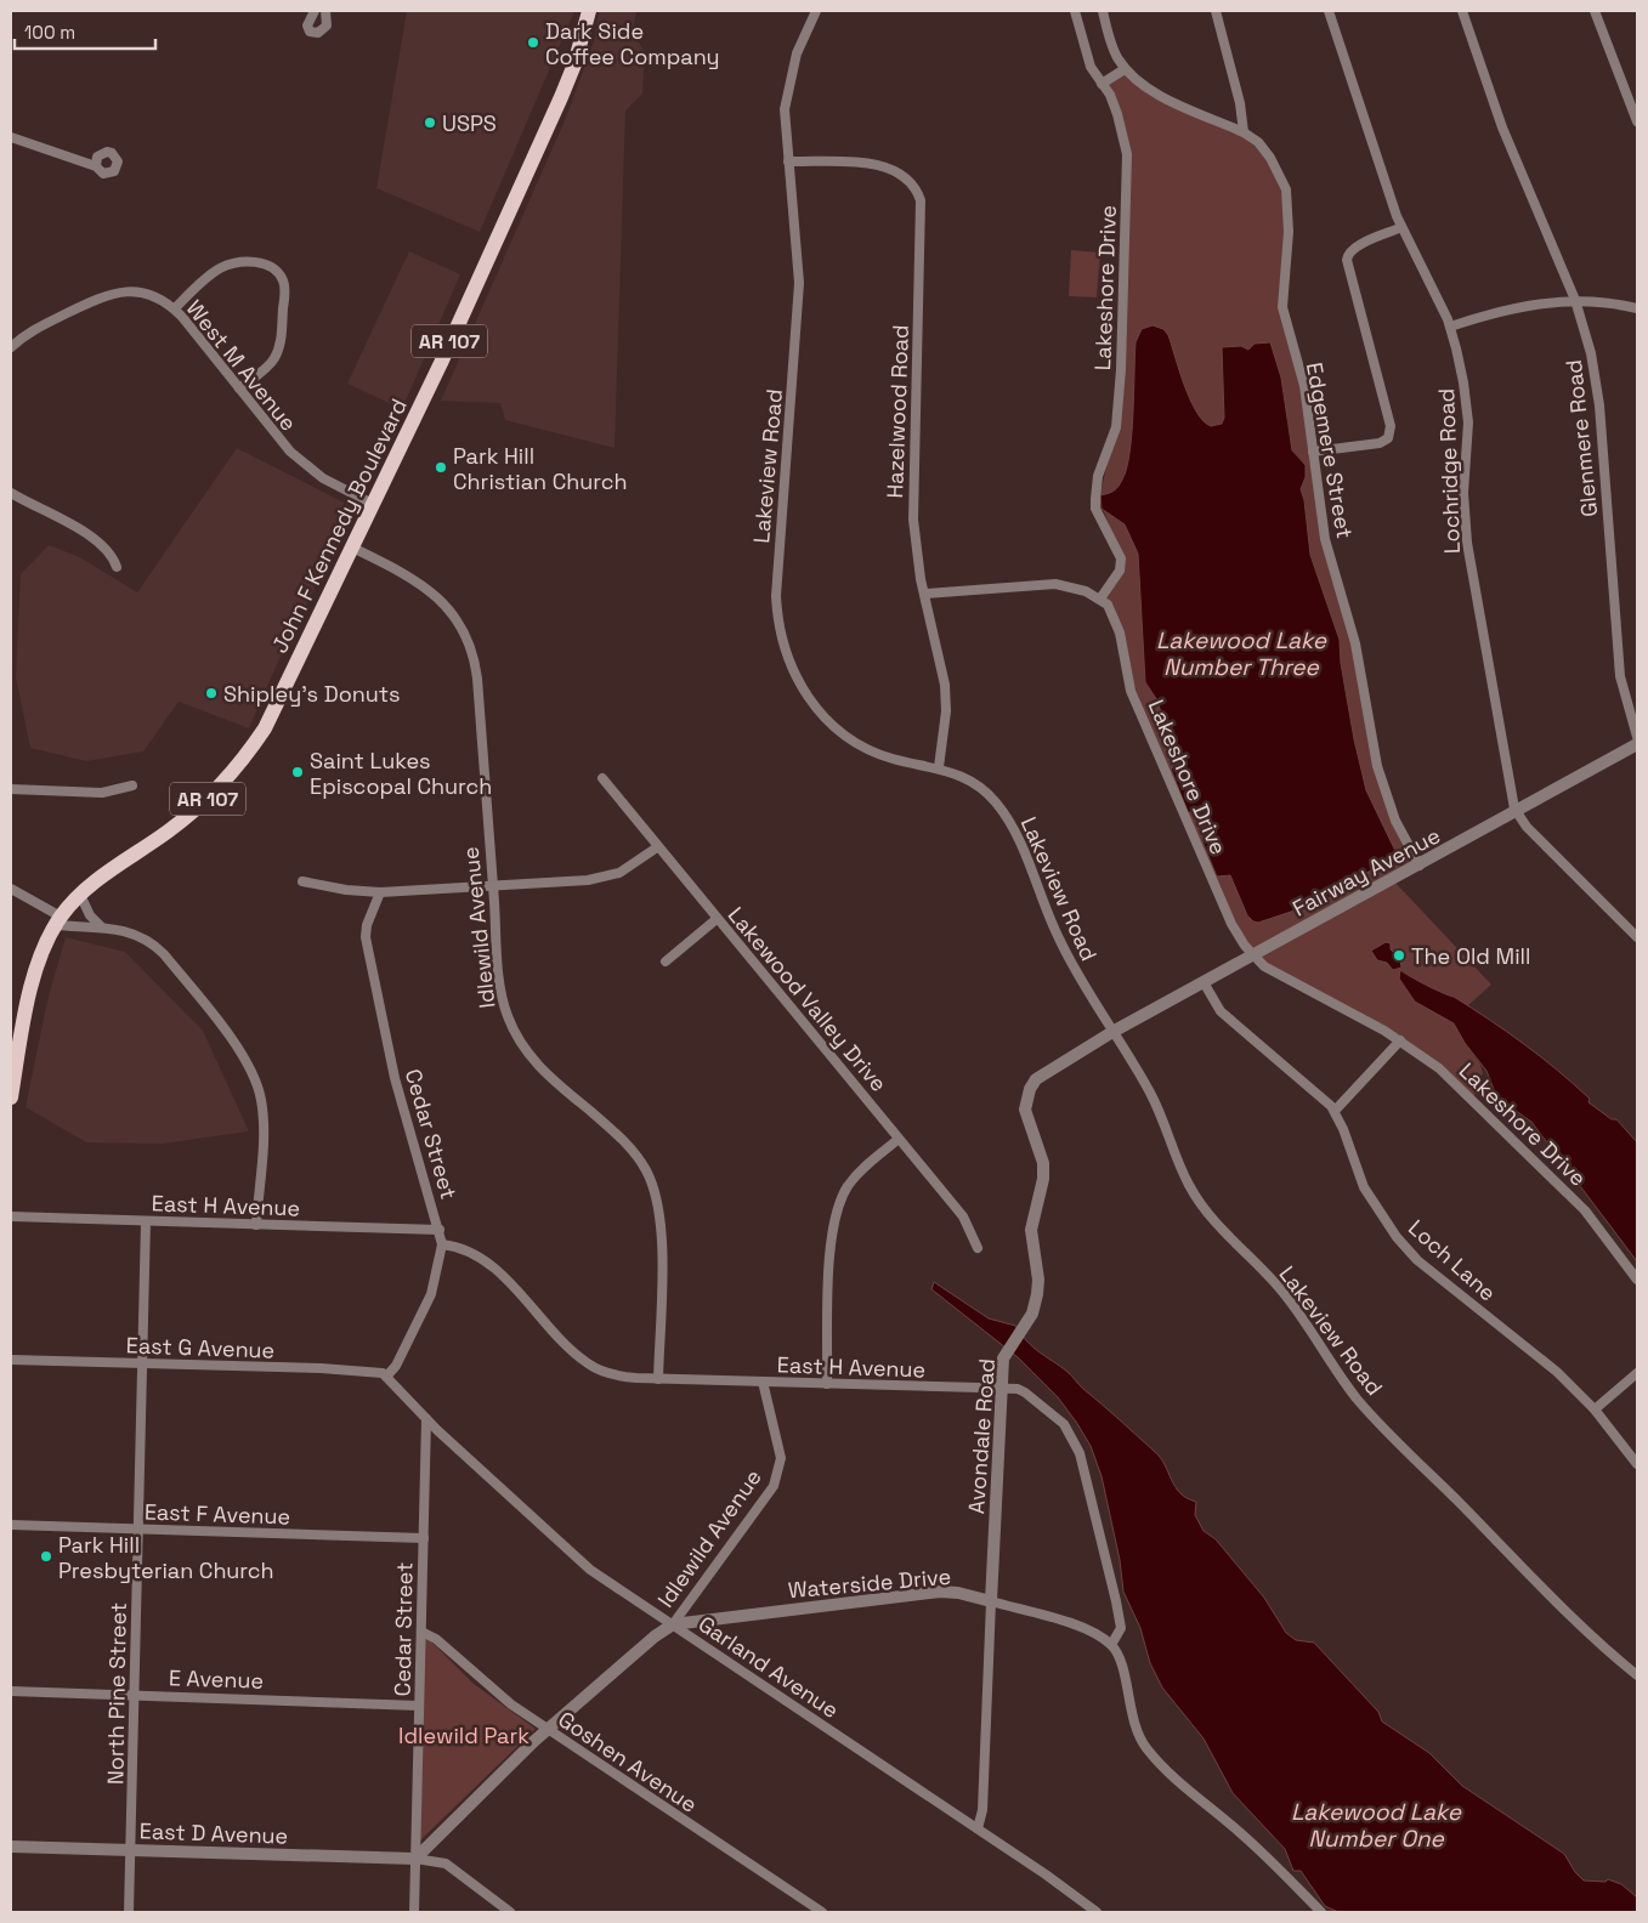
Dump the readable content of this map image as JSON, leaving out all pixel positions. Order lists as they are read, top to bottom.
{
  "streets": {
    "main road": ["AR 107", "John F Kennedy Boulevard"],
    "street": [
      "Lakeshore Drive",
      "West M Avenue",
      "Hazelwood Road",
      "Glenmere Road",
      "Edgemere Street",
      "Lakeview Road",
      "Lochridge Road",
      "Fairway Avenue",
      "Idlewild Avenue",
      "Lakewood Valley Drive",
      "Cedar Street",
      "East H Avenue",
      "Loch Lane",
      "East G Avenue",
      "Avondale Road",
      "East F Avenue",
      "Waterside Drive",
      "Garland Avenue",
      "E Avenue",
      "North Pine Street",
      "Goshen Avenue",
      "East D Avenue"
    ]
  },
  "crossings": [
    ["Lakeshore Drive", "Fairway Avenue"],
    ["West M Avenue", "John F Kennedy Boulevard"],
    ["Hazelwood Road", "Lakeview Road"],
    ["Edgemere Street", "Fairway Avenue"],
    ["Lakeview Road", "Fairway Avenue"],
    ["Lakeview Road", "Avondale Road"],
    ["Lochridge Road", "Fairway Avenue"],
    ["John F Kennedy Boulevard", "Idlewild Avenue"],
    ["Fairway Avenue", "Loch Lane"],
    ["Fairway Avenue", "Avondale Road"],
    ["Idlewild Avenue", "Cedar Street"],
    ["Idlewild Avenue", "East H Avenue"],
    ["Idlewild Avenue", "Waterside Drive"],
    ["Idlewild Avenue", "Garland Avenue"],
    ["Idlewild Avenue", "Goshen Avenue"],
    ["Idlewild Avenue", "East D Avenue"],
    ["Cedar Street", "East H Avenue"],
    ["Cedar Street", "East G Avenue"],
    ["Cedar Street", "East F Avenue"],
    ["Cedar Street", "Garland Avenue"],
    ["Cedar Street", "E Avenue"],
    ["Cedar Street", "Goshen Avenue"],
    ["Cedar Street", "East D Avenue"],
    ["East H Avenue", "Avondale Road"],
    ["East H Avenue", "Waterside Drive"],
    ["East H Avenue", "North Pine Street"],
    ["East G Avenue", "Garland Avenue"],
    ["East G Avenue", "North Pine Street"],
    ["Avondale Road", "Waterside Drive"],
    ["Avondale Road", "Garland Avenue"],
    ["East F Avenue", "North Pine Street"],
    ["Waterside Drive", "Garland Avenue"],
    ["E Avenue", "North Pine Street"],
    ["North Pine Street", "East D Avenue"]
  ],
  "water": ["Lakewood Lake Number Three", "Lakewood Lake Number One"],
  "parks": ["Idlewild Park"],
  "places": [
    "Dark Side Coffee Company",
    "USPS",
    "Park Hill Christian Church",
    "Shipley's Donuts",
    "Saint Lukes Episcopal Church",
    "The Old Mill",
    "Park Hill Presbyterian Church"
  ],
  "scale_bar": "100 m"
}
